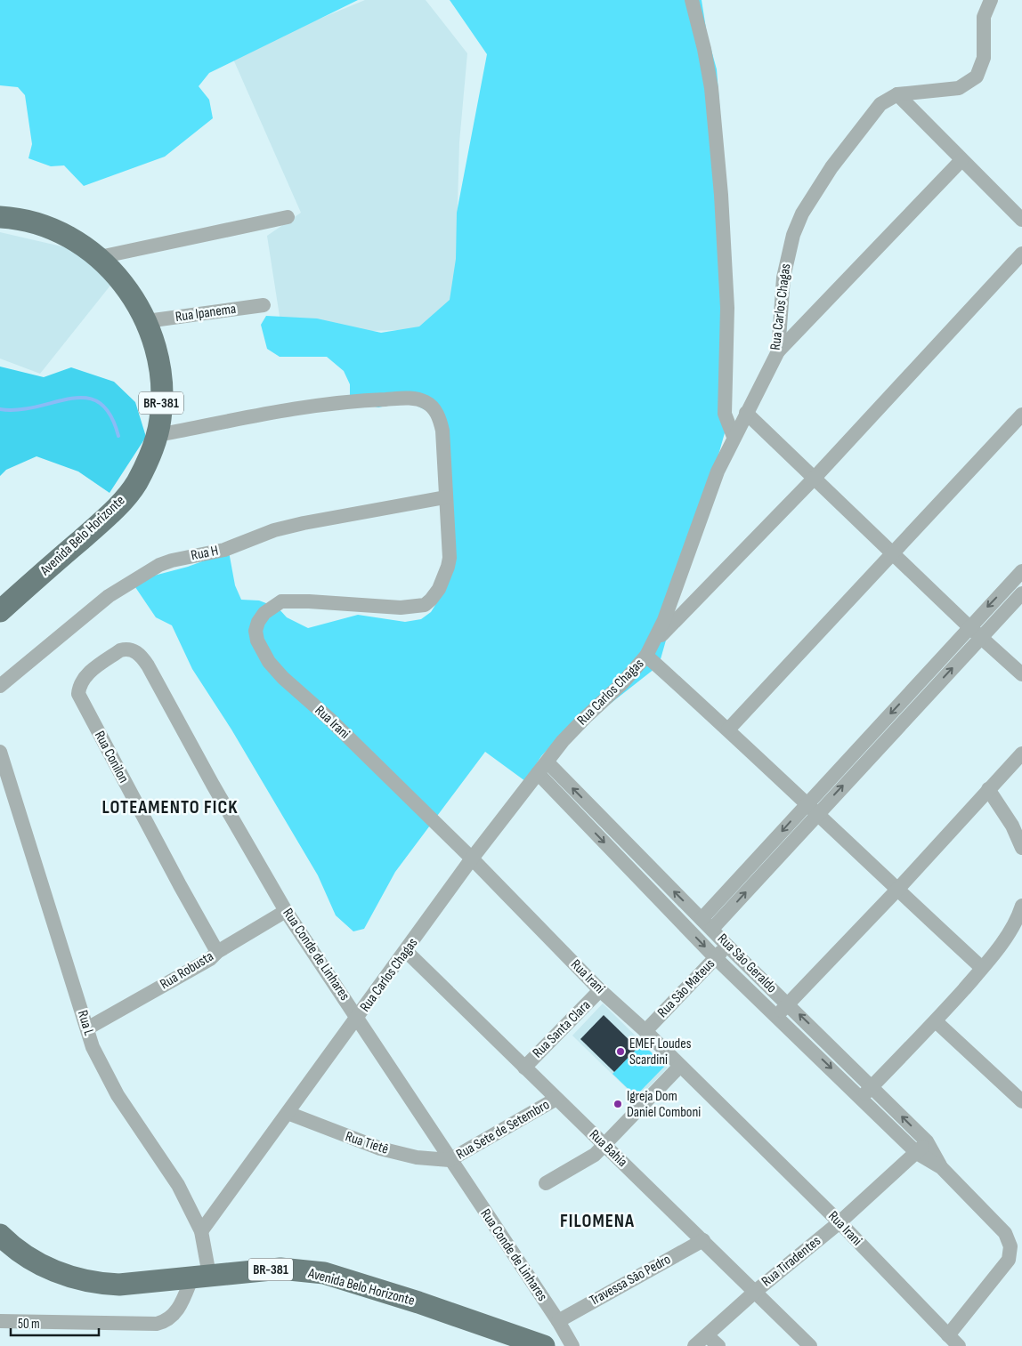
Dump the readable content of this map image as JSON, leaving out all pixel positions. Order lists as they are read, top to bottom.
{
  "streets": {
    "main road": ["BR-381", "Avenida Belo Horizonte"],
    "street": [
      "Rua Carlos Chagas",
      "Rua Ipanema",
      "Rua H",
      "Rua Irani",
      "Rua Conilon",
      "Rua Conde de Linhares",
      "Rua São Geraldo",
      "Rua Robusta",
      "Rua São Mateus",
      "Rua L",
      "Rua Santa Clara",
      "Rua Sete de Setembro",
      "Rua Tietê",
      "Rua Bahia",
      "Rua Tiradentes",
      "Travessa São Pedro"
    ]
  },
  "crossings": [
    ["Rua Carlos Chagas", "Rua Irani"],
    ["Rua Carlos Chagas", "Rua Conde de Linhares"],
    ["Rua Carlos Chagas", "Rua São Geraldo"],
    ["Rua Carlos Chagas", "Rua L"],
    ["Rua Carlos Chagas", "Rua Tietê"],
    ["Rua Carlos Chagas", "Rua Bahia"],
    ["Rua Ipanema", "Avenida Belo Horizonte"],
    ["Avenida Belo Horizonte", "Rua L"],
    ["Rua H", "Rua Irani"],
    ["Rua Irani", "Rua São Geraldo"],
    ["Rua Irani", "Rua São Mateus"],
    ["Rua Irani", "Rua Santa Clara"],
    ["Rua Irani", "Rua Tiradentes"],
    ["Rua Conilon", "Rua Conde de Linhares"],
    ["Rua Conilon", "Rua Robusta"],
    ["Rua Conde de Linhares", "Rua Robusta"],
    ["Rua Conde de Linhares", "Rua Sete de Setembro"],
    ["Rua Conde de Linhares", "Rua Tietê"],
    ["Rua Conde de Linhares", "Travessa São Pedro"],
    ["Rua São Geraldo", "Rua São Mateus"],
    ["Rua São Geraldo", "Rua Tiradentes"],
    ["Rua Robusta", "Rua L"],
    ["Rua Santa Clara", "Rua Bahia"],
    ["Rua Sete de Setembro", "Rua Tietê"],
    ["Rua Sete de Setembro", "Rua Bahia"],
    ["Rua Bahia", "Rua Tiradentes"],
    ["Rua Bahia", "Travessa São Pedro"]
  ],
  "districts": ["LOTEAMENTO FICK", "FILOMENA"],
  "places": ["EMEF Loudes Scardini", "Igreja Dom Daniel Comboni"],
  "scale_bar": "50 m"
}
